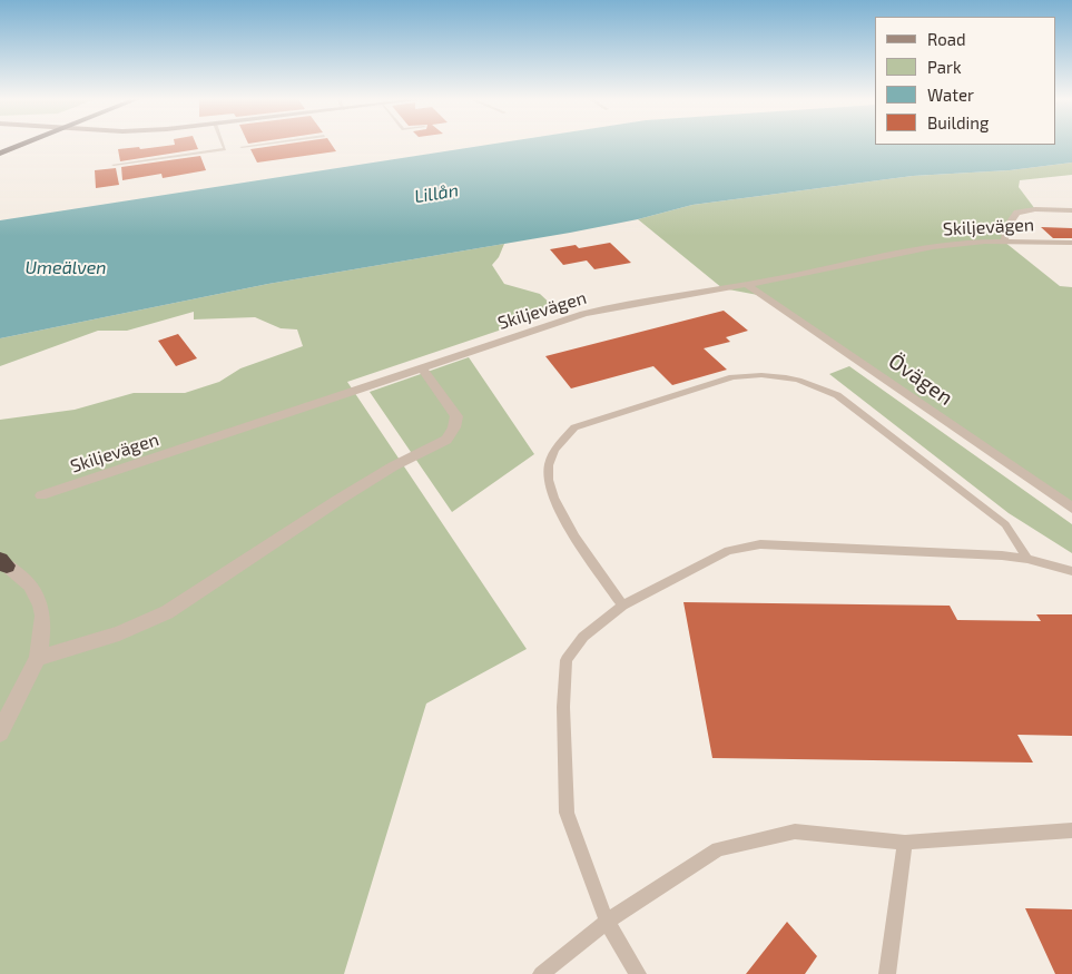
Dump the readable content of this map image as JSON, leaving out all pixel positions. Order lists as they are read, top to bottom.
{
  "streets": {
    "street": ["Skiljevägen", "Övägen"]
  },
  "crossings": [
    ["Skiljevägen", "Övägen"]
  ],
  "water": ["Lillån", "Umeälven"],
  "legend": [
    "Road",
    "Park",
    "Water",
    "Building"
  ]
}
